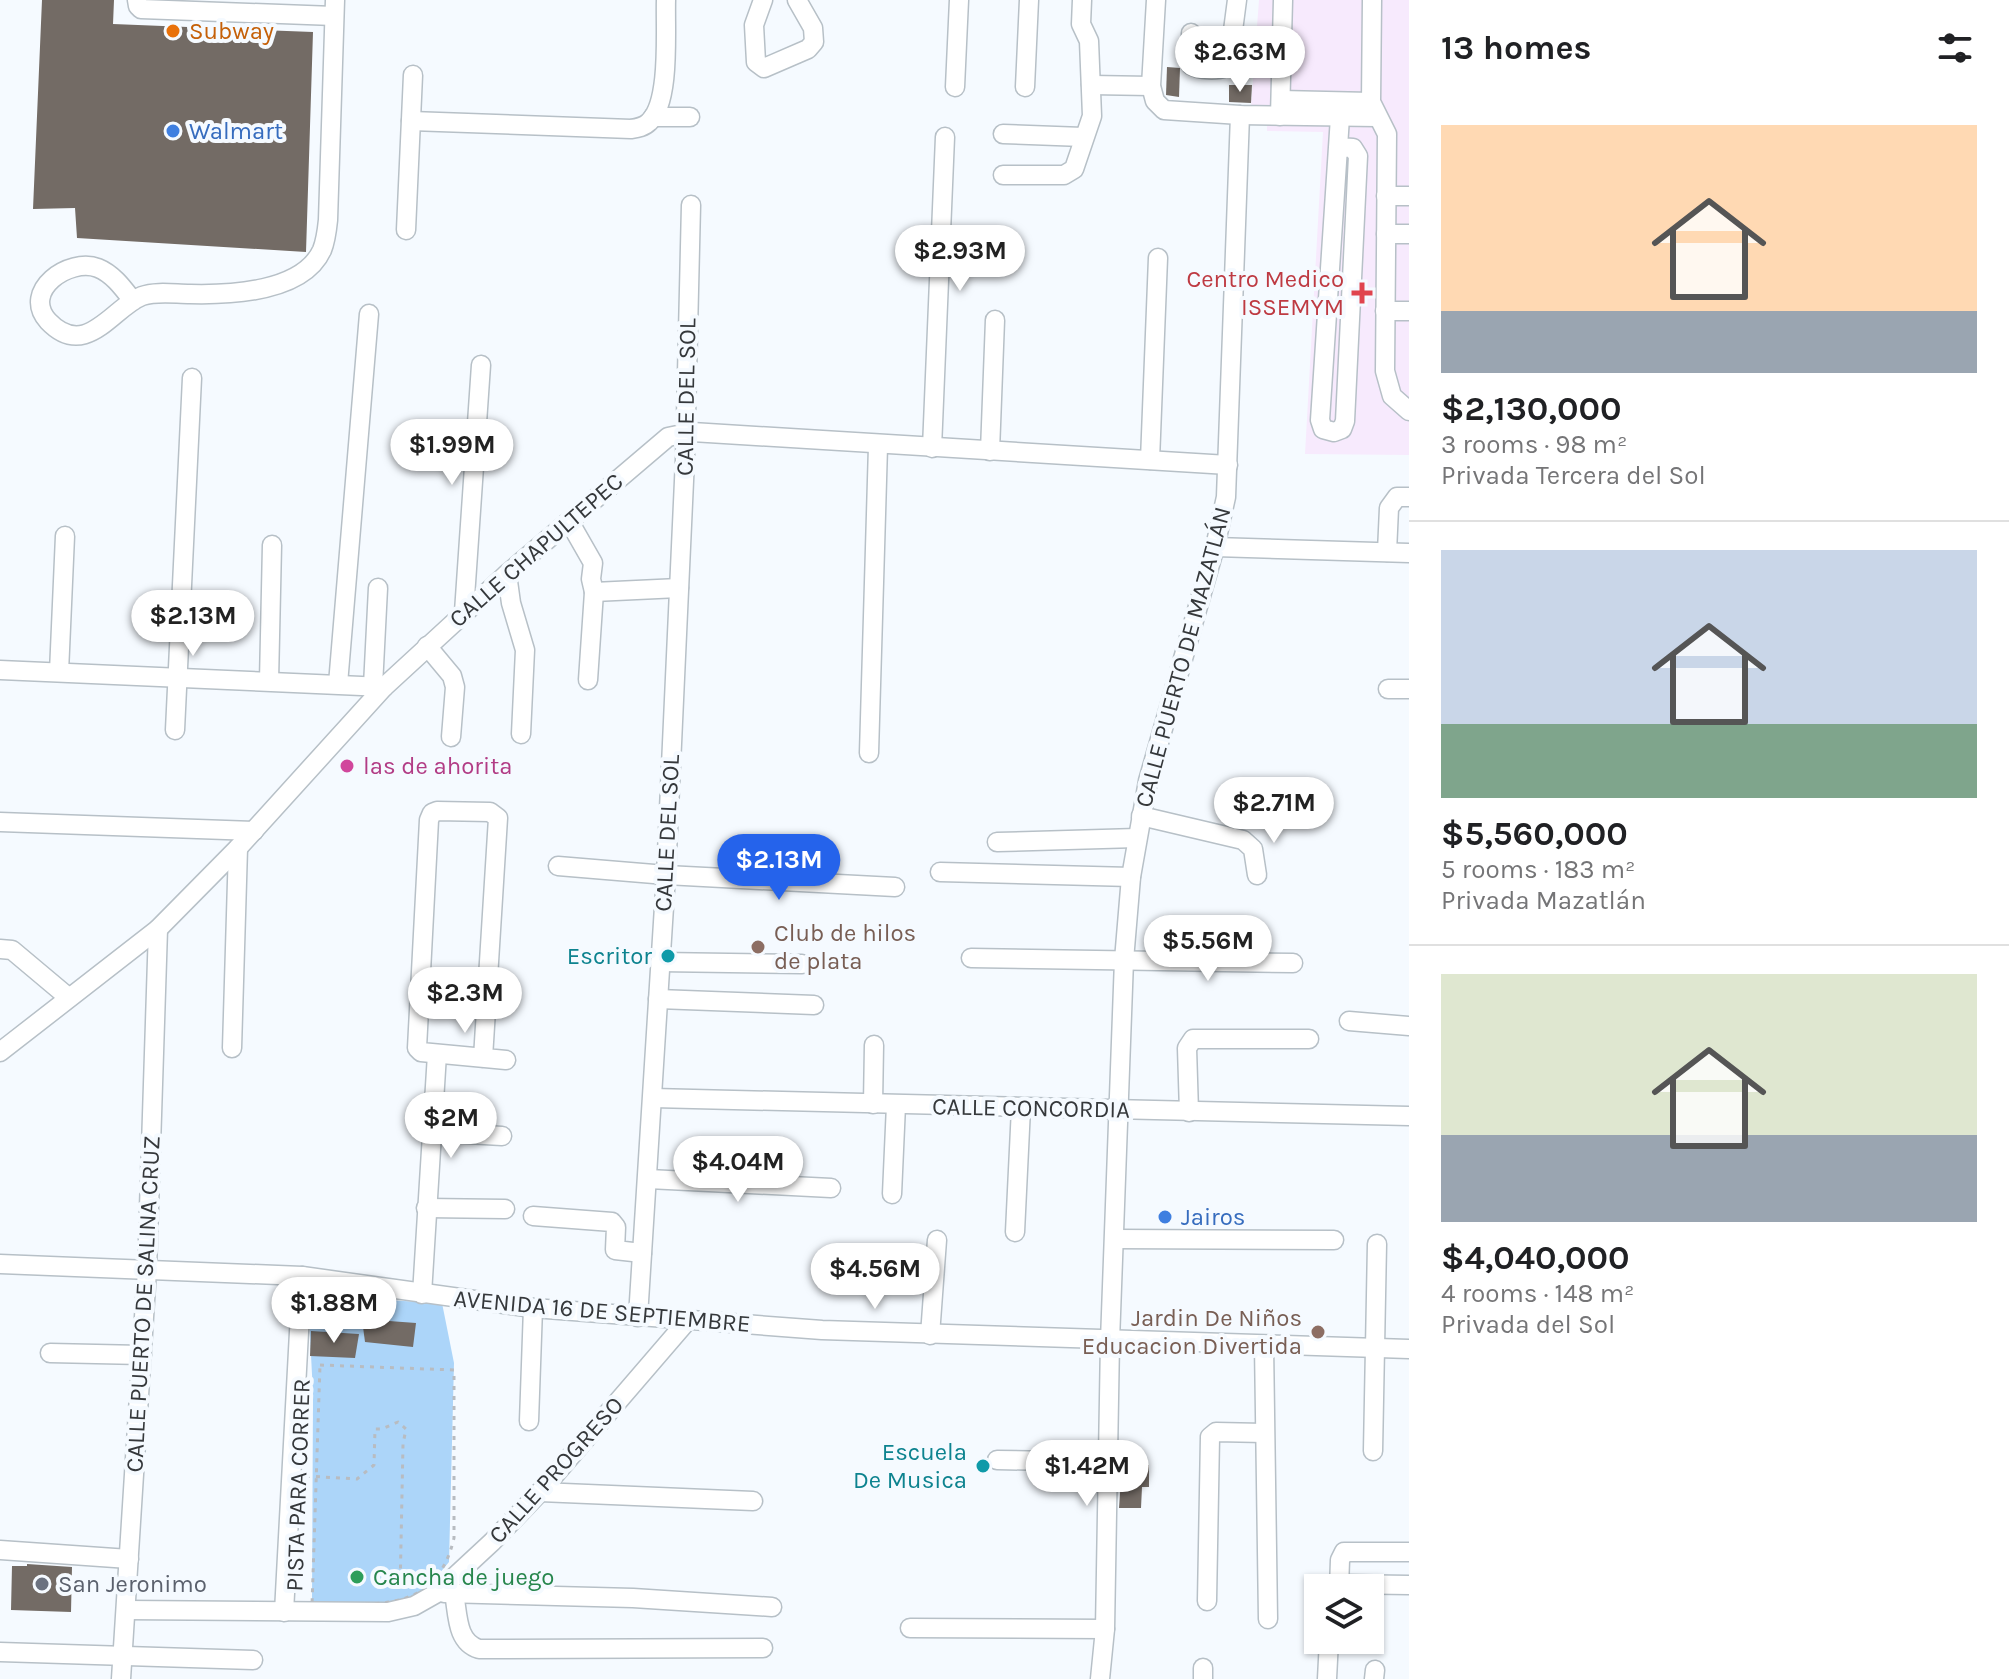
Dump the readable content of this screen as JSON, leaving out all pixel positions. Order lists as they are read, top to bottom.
{
  "streets": {
    "street": [
      "CALLE DEL SOL",
      "CALLE CHAPULTEPEC",
      "CALLE PUERTO DE MAZATLÁN",
      "CALLE CONCORDIA",
      "CALLE PUERTO DE SALINA CRUZ",
      "AVENIDA 16 DE SEPTIEMBRE",
      "CALLE PROGRESO"
    ],
    "path": ["PISTA PARA CORRER"]
  },
  "crossings": [
    ["CALLE DEL SOL", "CALLE CHAPULTEPEC"],
    ["CALLE DEL SOL", "CALLE CONCORDIA"],
    ["CALLE DEL SOL", "AVENIDA 16 DE SEPTIEMBRE"],
    ["CALLE CHAPULTEPEC", "CALLE PUERTO DE SALINA CRUZ"],
    ["CALLE PUERTO DE MAZATLÁN", "CALLE CONCORDIA"],
    ["CALLE PUERTO DE MAZATLÁN", "AVENIDA 16 DE SEPTIEMBRE"],
    ["CALLE PUERTO DE SALINA CRUZ", "AVENIDA 16 DE SEPTIEMBRE"],
    ["CALLE PUERTO DE SALINA CRUZ", "CALLE PROGRESO"],
    ["AVENIDA 16 DE SEPTIEMBRE", "CALLE PROGRESO"],
    ["CALLE PROGRESO", "PISTA PARA CORRER"]
  ],
  "places": {
    "other": [
      "Subway",
      "Walmart",
      "las de ahorita",
      "Club de hilos de plata",
      "Escritor",
      "Jairos",
      "Jardin De Niños Educacion Divertida",
      "Escuela De Musica",
      "Cancha de juego",
      "San Jeronimo"
    ],
    "health": ["Centro Medico ISSEMYM"]
  },
  "page": {
    "heading": "13 homes",
    "price": [
      "$2.63M",
      "$2.93M",
      "$1.99M",
      "$2.13M",
      "$2.71M",
      "$2.13M",
      "$5.56M",
      "$2.3M",
      "$2M",
      "$4.04M",
      "$4.56M",
      "$1.88M",
      "$1.42M"
    ],
    "list": [
      {
        "name": "$2,130,000",
        "note": "3 rooms · 98 m² · Privada Tercera del Sol"
      },
      {
        "name": "$5,560,000",
        "note": "5 rooms · 183 m² · Privada Mazatlán"
      },
      {
        "name": "$4,040,000",
        "note": "4 rooms · 148 m² · Privada del Sol"
      }
    ]
  }
}
